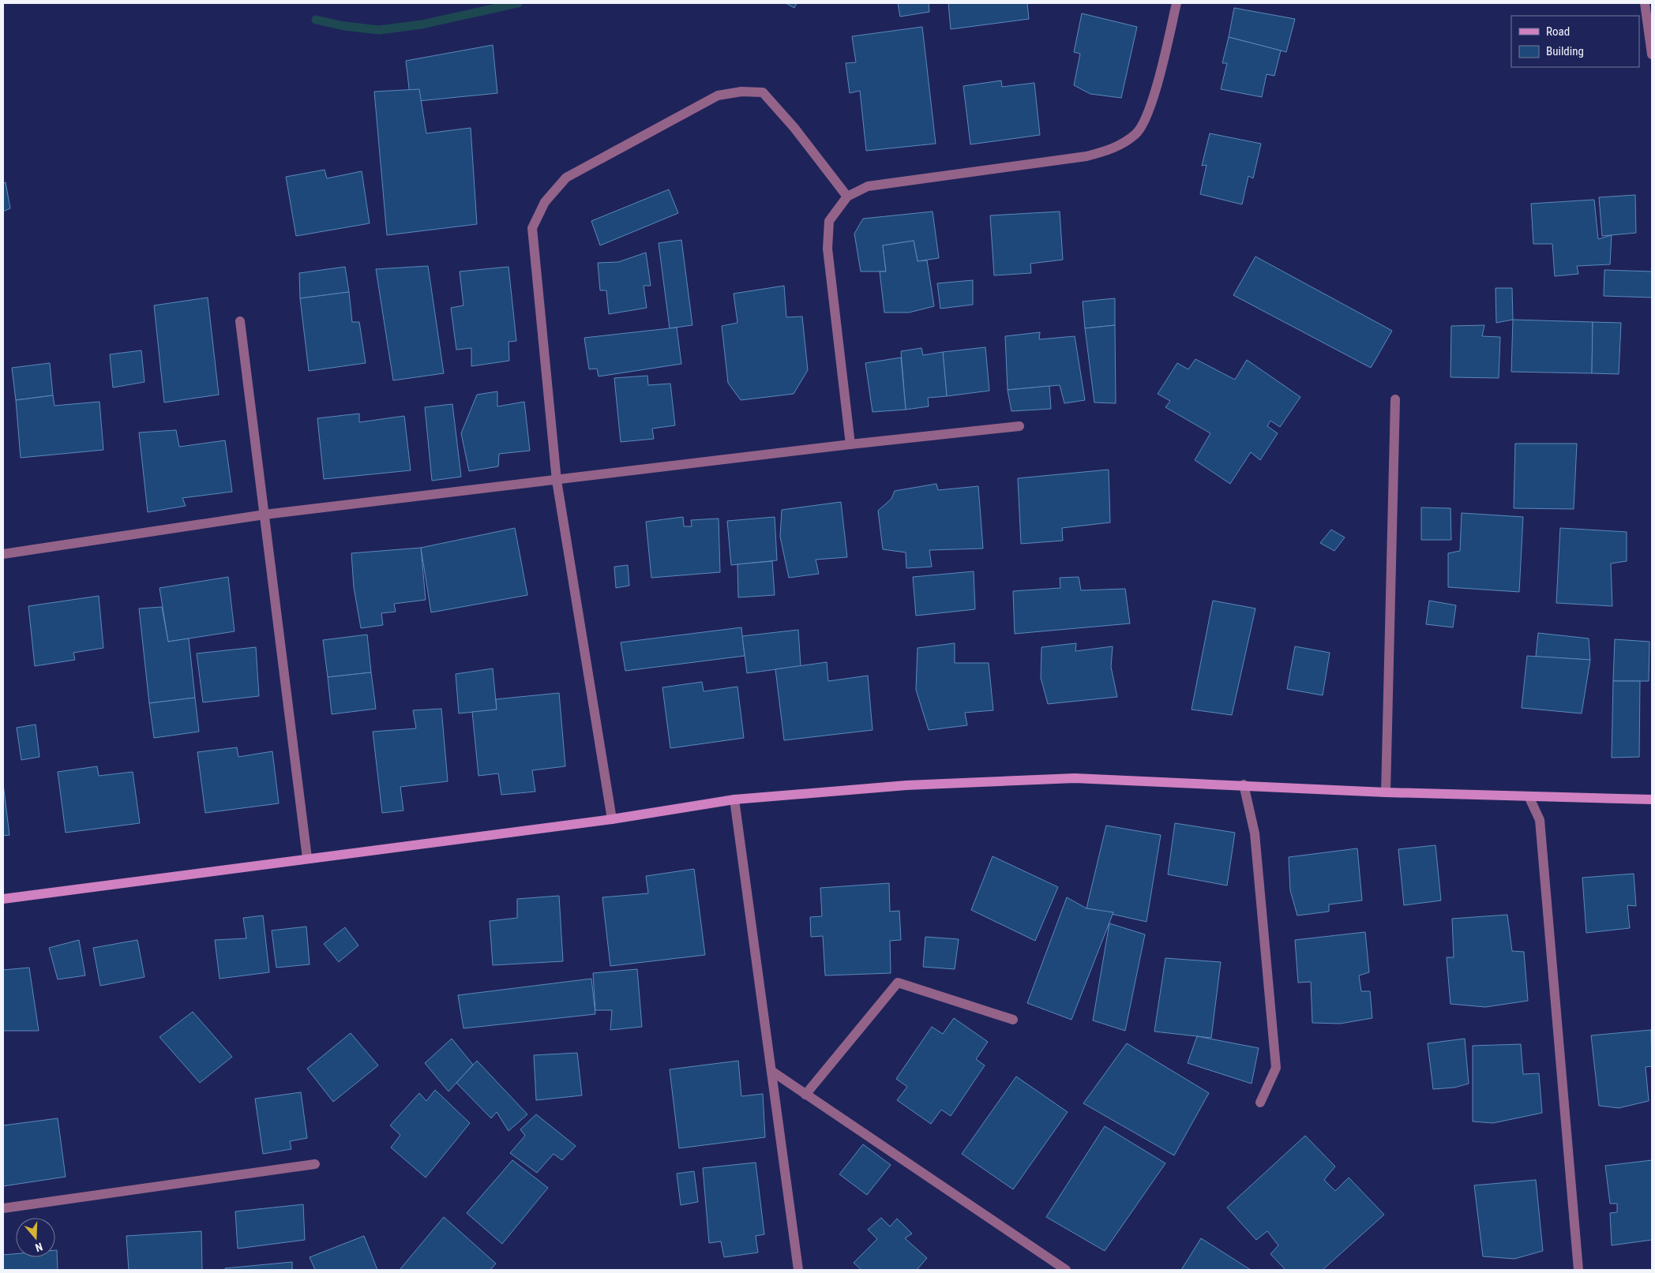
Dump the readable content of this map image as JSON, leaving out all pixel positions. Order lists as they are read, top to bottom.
{
  "legend": ["Road", "Building"],
  "north": "bottom"
}
